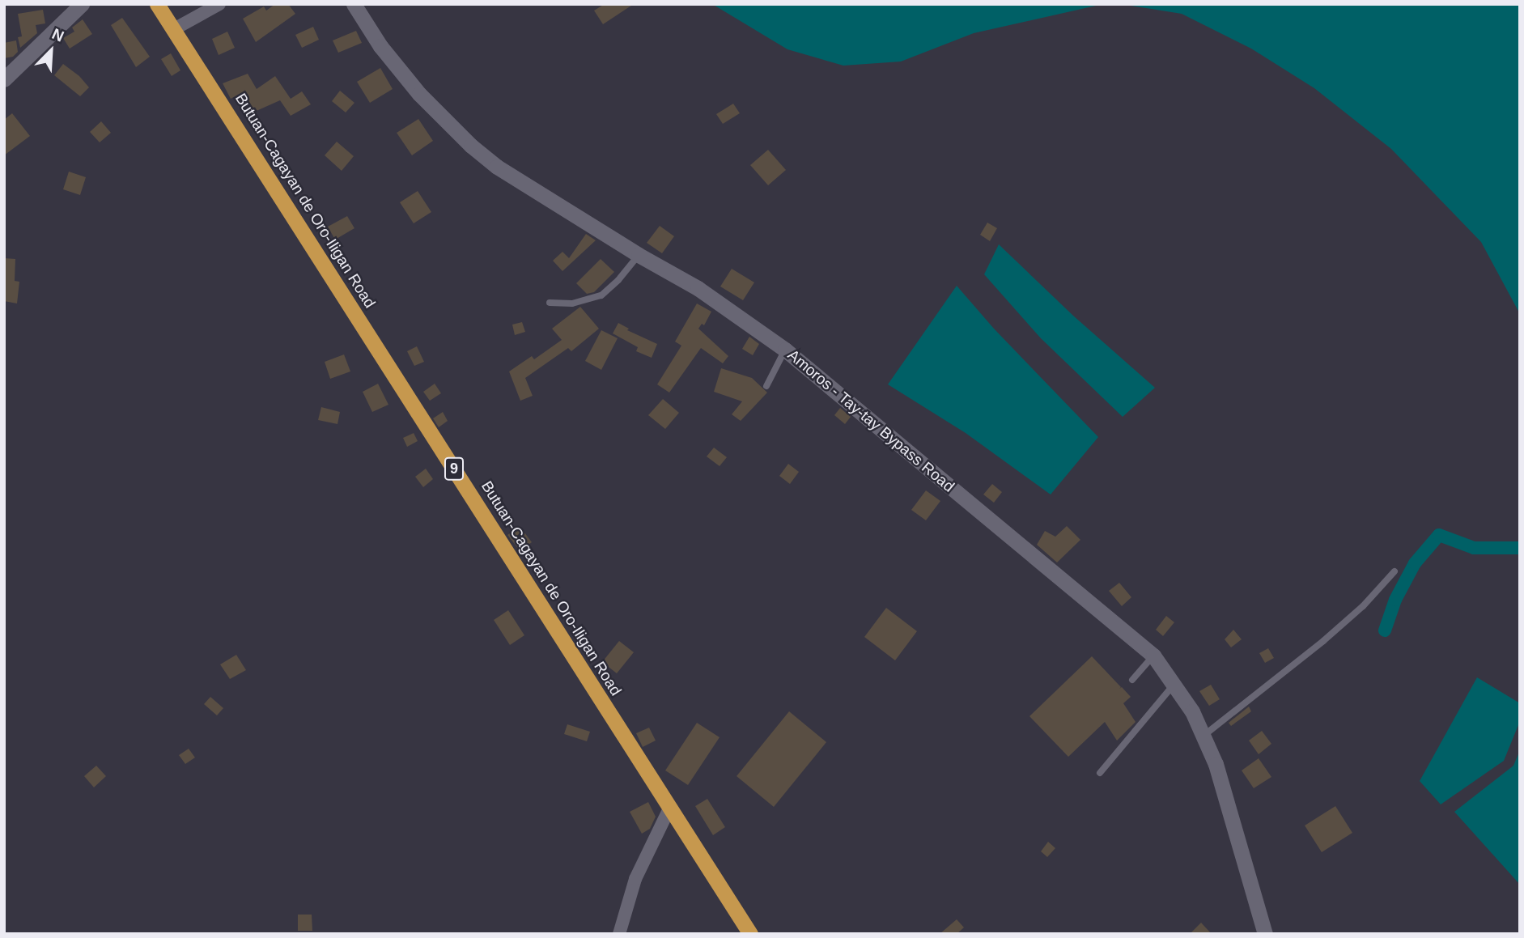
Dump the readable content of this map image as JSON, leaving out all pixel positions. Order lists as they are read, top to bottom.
{
  "streets": {
    "highway": ["Butuan-Cagayan de Oro-Iligan Road", "9"],
    "street": ["Amoros - Tay-tay Bypass Road"]
  },
  "north": "top right"
}
